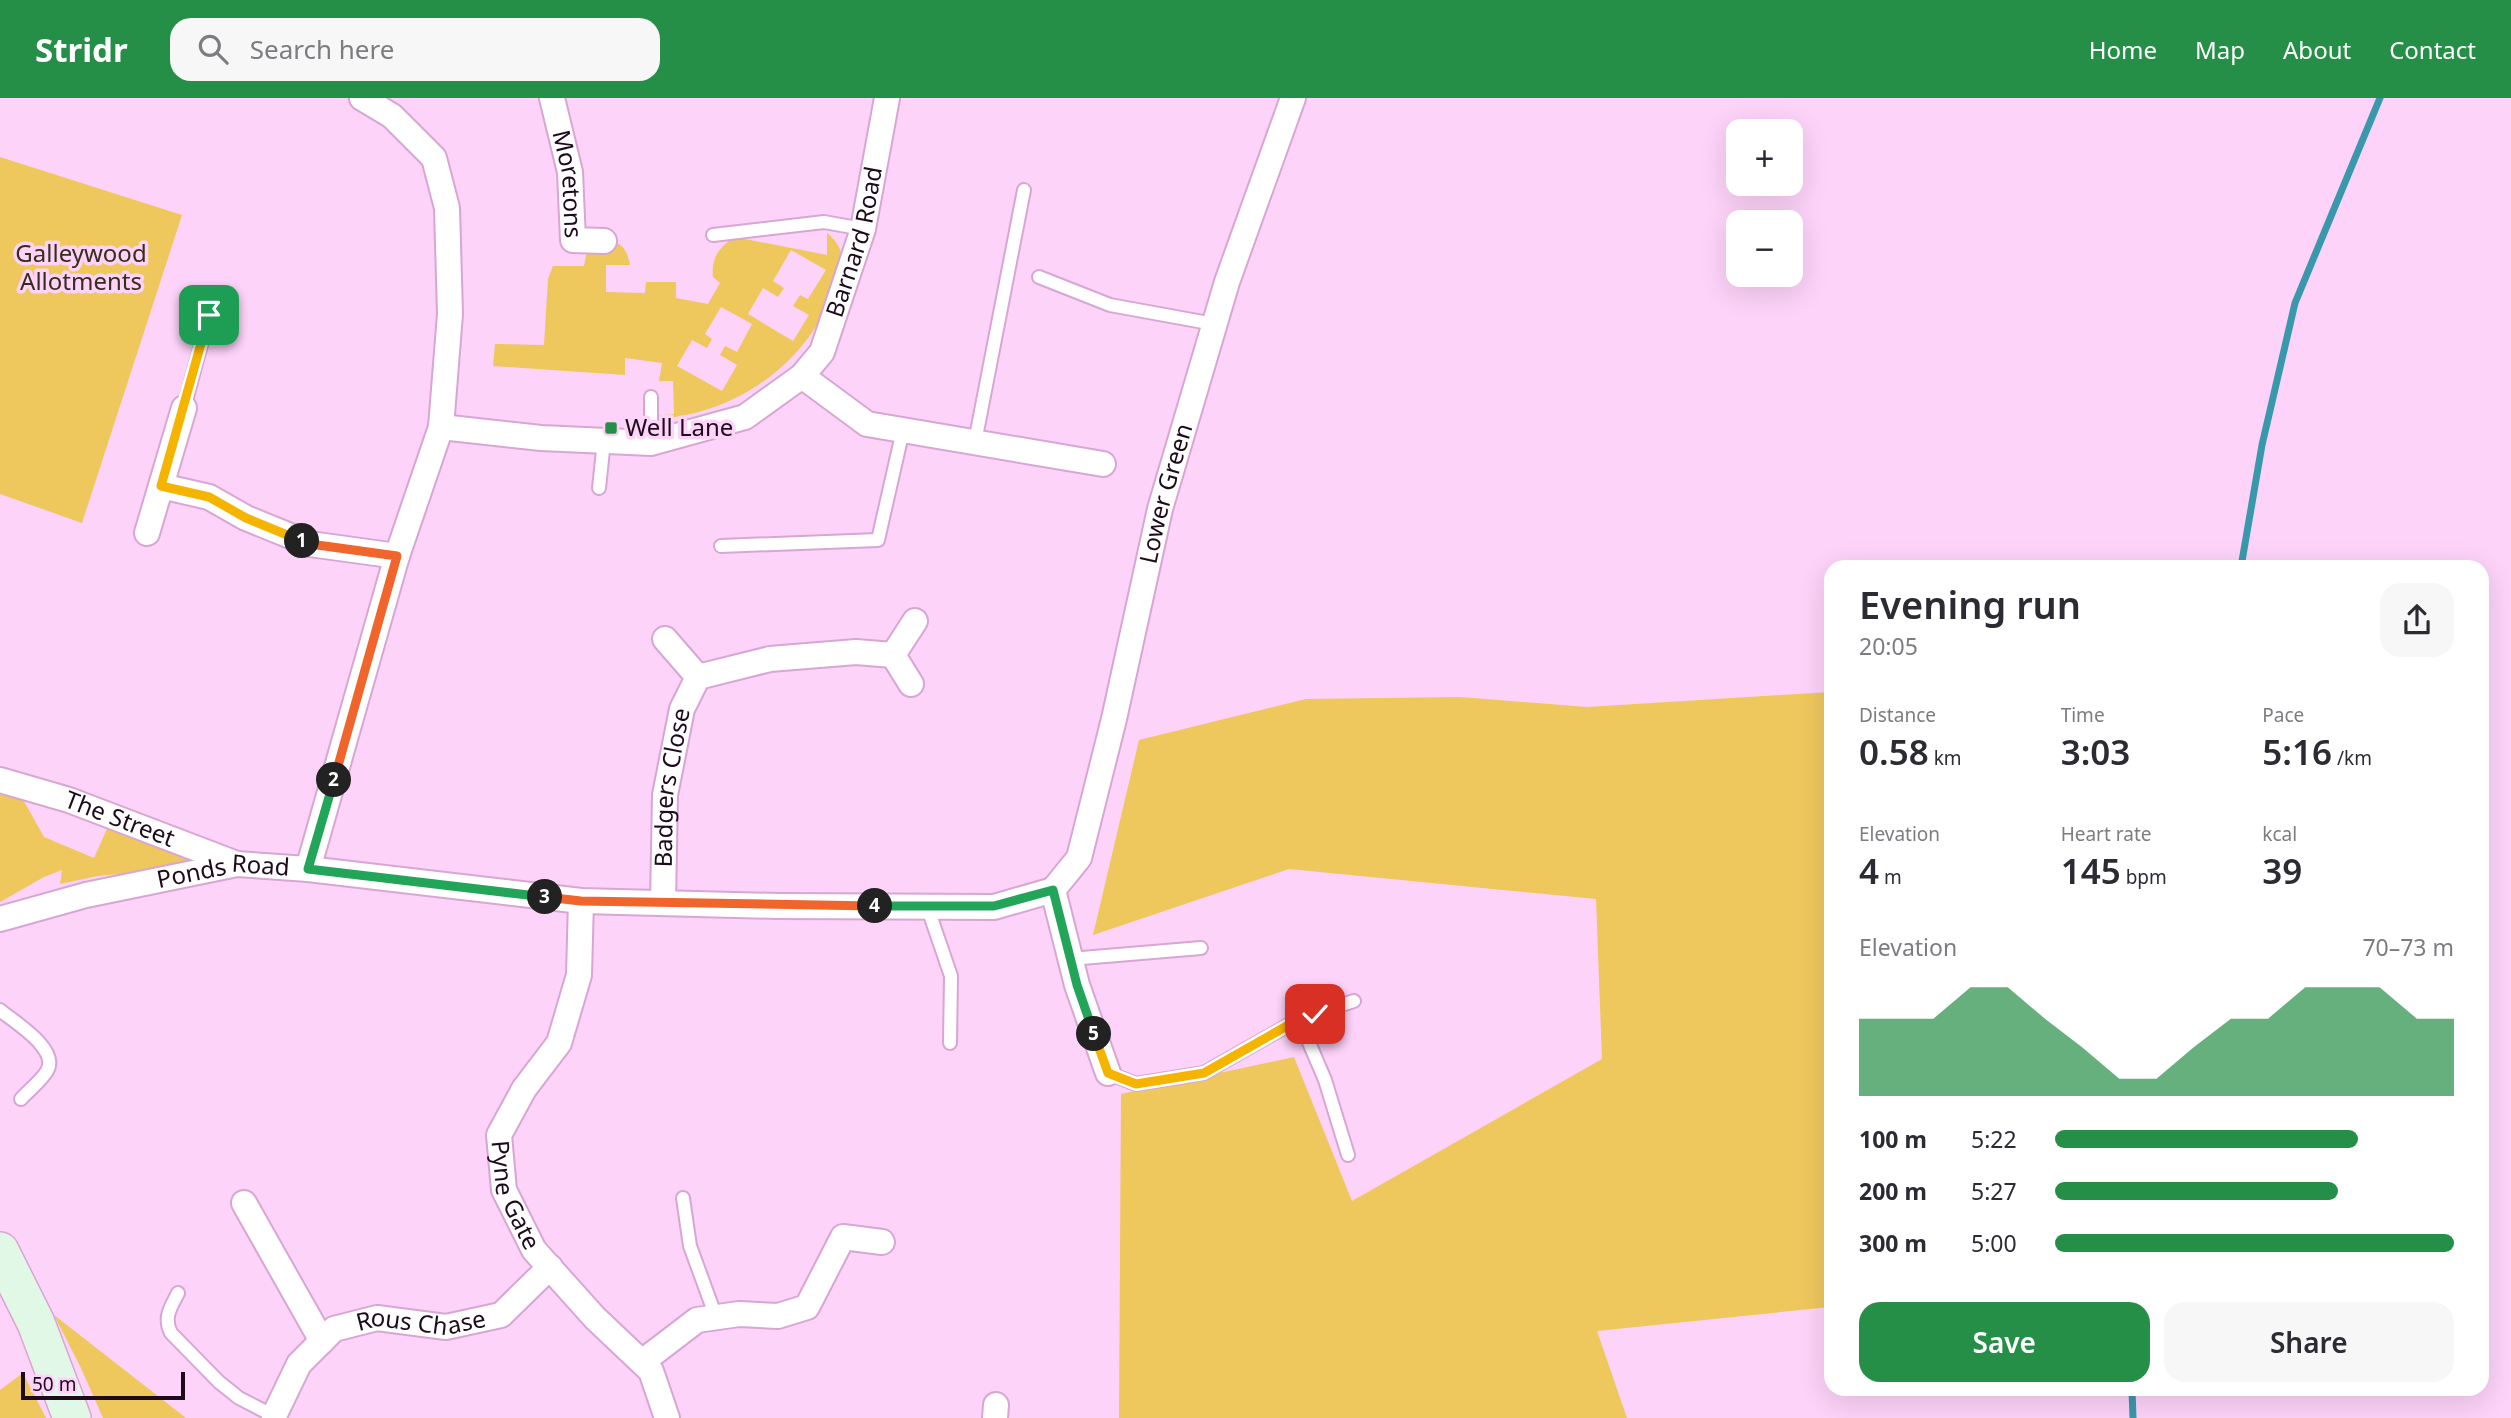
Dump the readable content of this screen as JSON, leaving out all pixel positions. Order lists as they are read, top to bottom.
{
  "streets": {
    "street": [
      "Moretons",
      "Barnard Road",
      "Lower Green",
      "Badgers Close",
      "The Street",
      "Ponds Road",
      "Pyne Gate",
      "Rous Chase"
    ]
  },
  "crossings": [
    ["Lower Green", "Ponds Road"],
    ["Badgers Close", "Ponds Road"],
    ["The Street", "Ponds Road"],
    ["Ponds Road", "Pyne Gate"],
    ["Pyne Gate", "Rous Chase"]
  ],
  "parks": ["Galleywood Allotments"],
  "places": {
    "transit": ["Well Lane"]
  },
  "scale_bar": "50 m",
  "page": {
    "header": "Stridr",
    "search": "Search here",
    "nav": [
      "Home",
      "Map",
      "About",
      "Contact"
    ],
    "map_buttons": ["+", "−"],
    "pins": [
      "1",
      "2",
      "3",
      "4",
      "5"
    ],
    "heading": ["Evening run", "20:05"],
    "stats": [
      ["Distance", "0.58 km"],
      ["Time", "3:03"],
      ["Pace", "5:16 /km"],
      ["Elevation", "4 m"],
      ["Heart rate", "145 bpm"],
      ["kcal", "39"]
    ],
    "chart": ["Elevation", "70–73 m"],
    "list": [
      {
        "name": "100 m",
        "note": "5:22"
      },
      {
        "name": "200 m",
        "note": "5:27"
      },
      {
        "name": "300 m",
        "note": "5:00"
      }
    ],
    "buttons": ["Save", "Share"],
    "scale": "50 m"
  }
}
